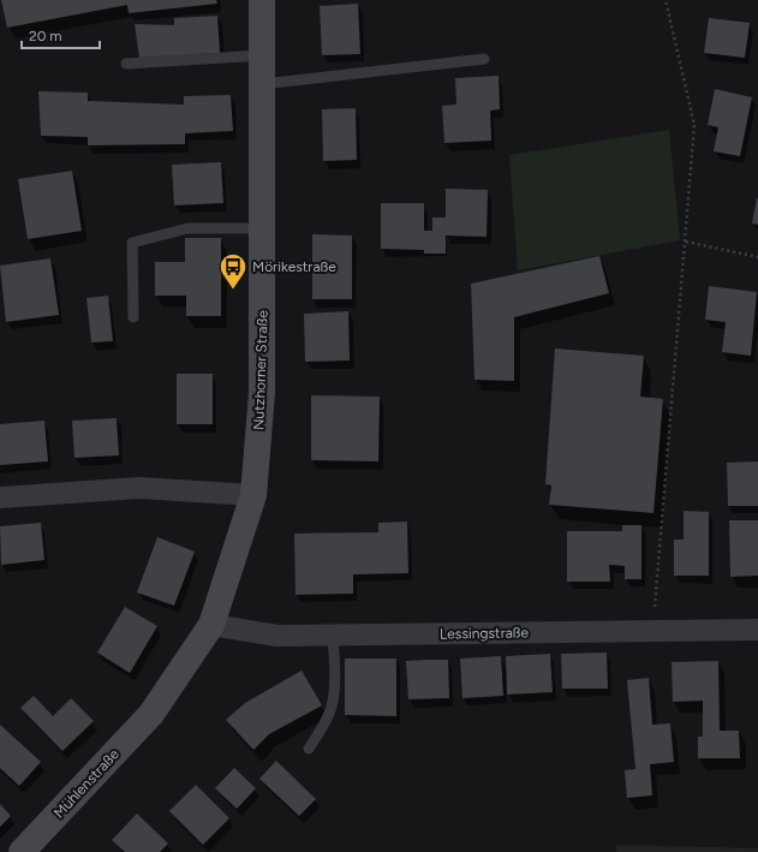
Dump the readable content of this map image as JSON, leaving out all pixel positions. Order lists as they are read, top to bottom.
{
  "streets": {
    "main road": ["Nutzhorner Straße", "Mühlenstraße"],
    "street": ["Lessingstraße"]
  },
  "crossings": [
    ["Nutzhorner Straße", "Lessingstraße"],
    ["Nutzhorner Straße", "Mühlenstraße"]
  ],
  "places": {
    "bus stop": ["Mörikestraße"]
  },
  "scale_bar": "20 m"
}
